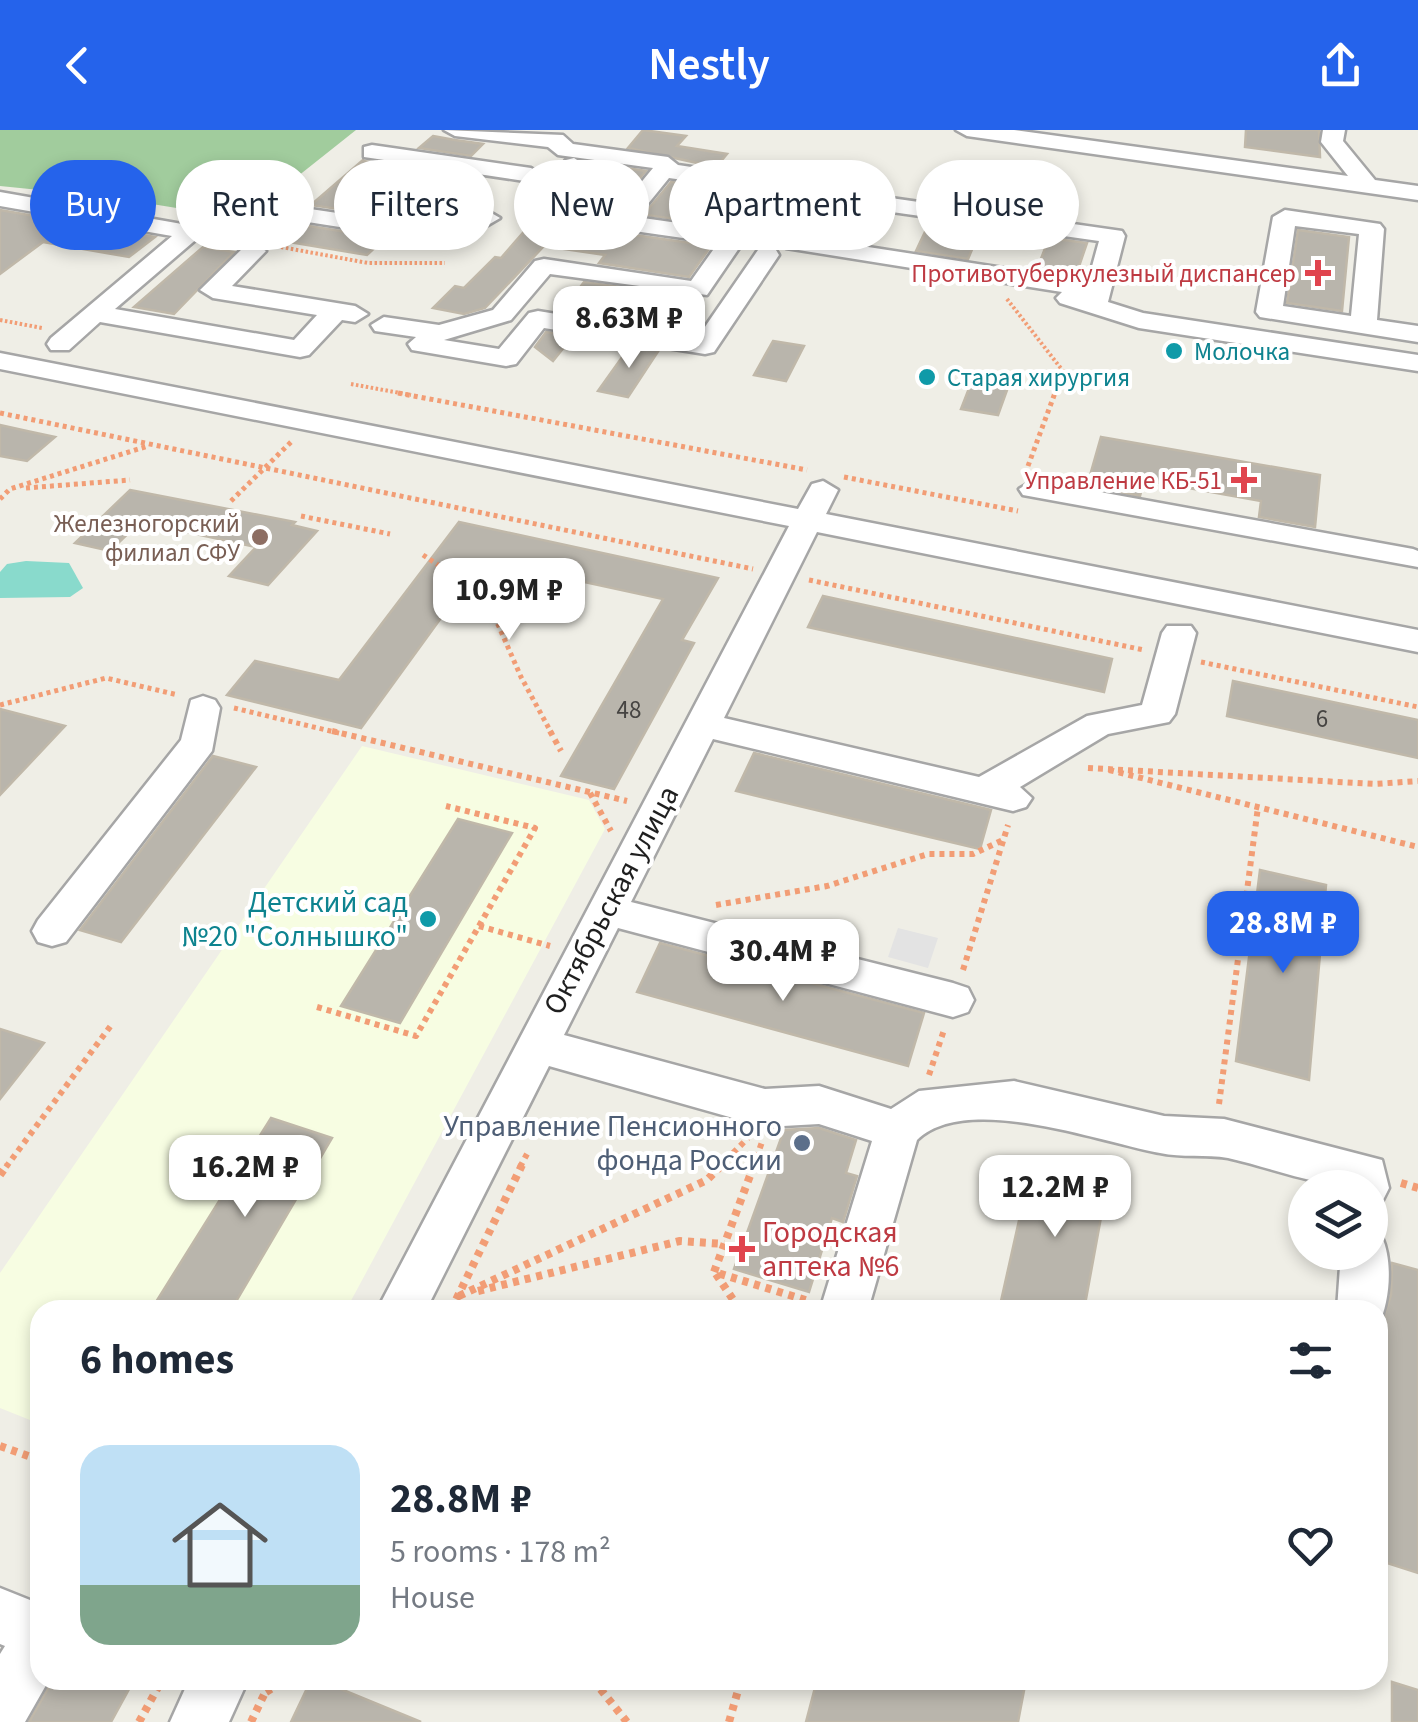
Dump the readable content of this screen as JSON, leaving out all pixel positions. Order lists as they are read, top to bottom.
{
  "streets": {
    "street": ["Октябрьская улица"]
  },
  "places": {
    "health": ["Противотуберкулезный диспансер", "Управление КБ-51", "Городская аптека №6"],
    "other": [
      "Молочка",
      "Старая хирургия",
      "Железногорский филиал СФУ",
      "Детский сад №20 \"Солнышко\"",
      "Управление Пенсионного фонда России"
    ]
  },
  "house_numbers": ["48", "6"],
  "page": {
    "header": "Nestly",
    "chip": [
      "Buy",
      "Rent",
      "Filters",
      "New",
      "Apartment",
      "House"
    ],
    "price": [
      "8.63M ₽",
      "10.9M ₽",
      "28.8M ₽",
      "30.4M ₽",
      "16.2M ₽",
      "12.2M ₽"
    ],
    "heading": "6 homes",
    "list": [
      {
        "name": "28.8M ₽",
        "note": "5 rooms · 178 m² · House"
      }
    ]
  }
}
